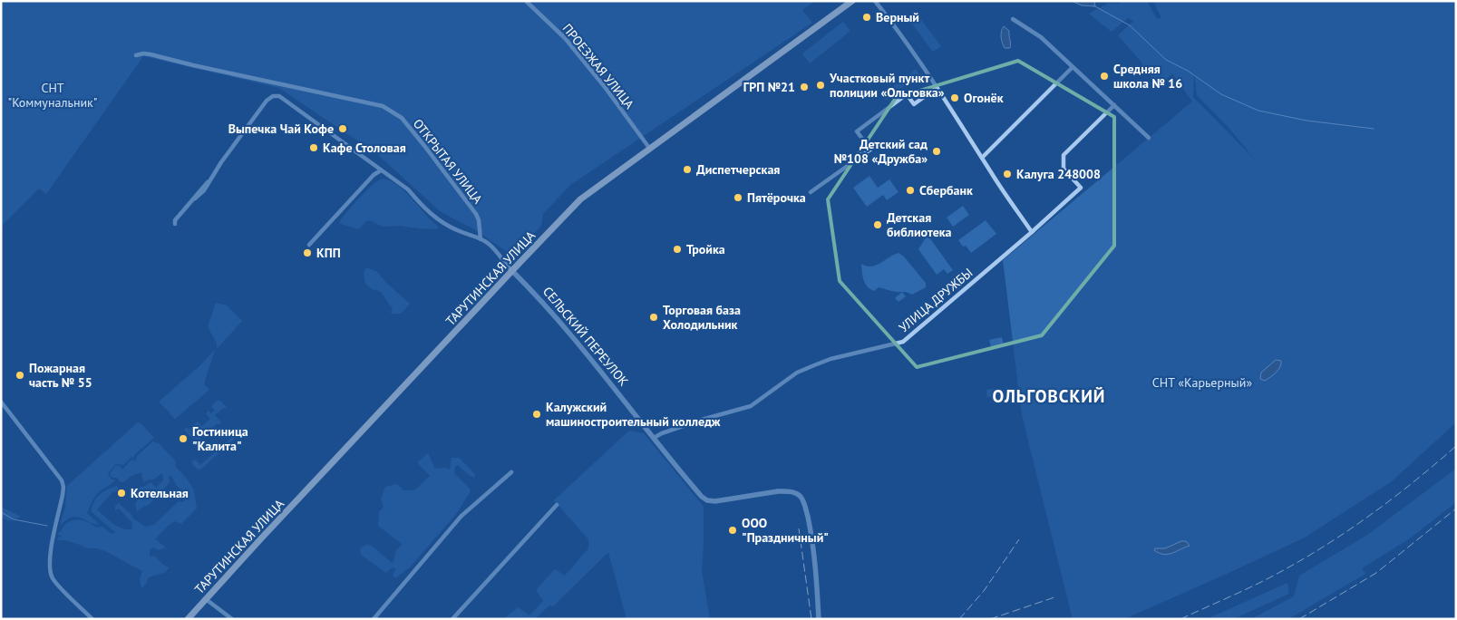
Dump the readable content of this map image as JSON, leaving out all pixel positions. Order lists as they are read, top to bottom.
{
  "streets": {
    "main road": ["ТАРУТИНСКАЯ УЛИЦА"],
    "street": [
      "ПРОЕЗЖАЯ УЛИЦА",
      "ОТКРЫТАЯ УЛИЦА",
      "УЛИЦА ДРУЖБЫ",
      "СЕЛЬСКИЙ ПЕРЕУЛОК"
    ]
  },
  "crossings": [
    ["ПРОЕЗЖАЯ УЛИЦА", "ТАРУТИНСКАЯ УЛИЦА"],
    ["ТАРУТИНСКАЯ УЛИЦА", "СЕЛЬСКИЙ ПЕРЕУЛОК"],
    ["УЛИЦА ДРУЖБЫ", "СЕЛЬСКИЙ ПЕРЕУЛОК"]
  ],
  "districts": ["ОЛЬГОВСКИЙ"],
  "parks": ["СНТ \"Коммунальник\"", "СНТ «Карьерный»"],
  "places": [
    "Верный",
    "Средняя школа № 16",
    "Участковый пункт полиции «Ольговка»",
    "ГРП №21",
    "Огонёк",
    "Выпечка Чай Кофе",
    "Кафе Столовая",
    "Детский сад №108 «Дружба»",
    "Диспетчерская",
    "Калуга 248008",
    "Сбербанк",
    "Пятёрочка",
    "Детская библиотека",
    "Тройка",
    "КПП",
    "Торговая база Холодильник",
    "Пожарная часть № 55",
    "Калужский машиностроительный колледж",
    "Гостиница \"Калита\"",
    "Котельная",
    "ООО \"Праздничный\""
  ]
}
